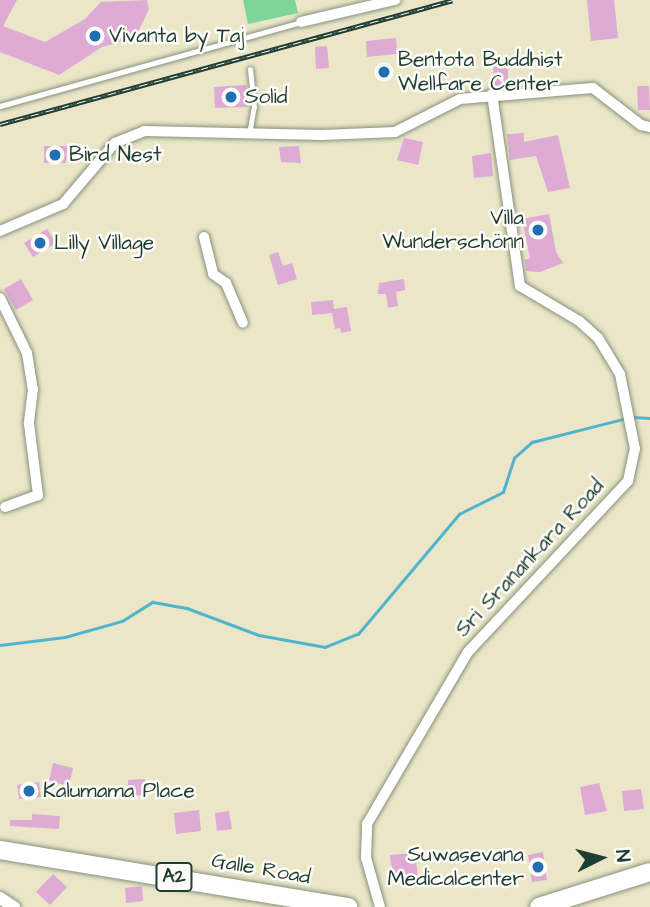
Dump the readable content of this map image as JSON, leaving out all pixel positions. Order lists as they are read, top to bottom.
{
  "streets": {
    "highway": ["Galle Road", "A2"],
    "street": ["Sri Sranankara Road"]
  },
  "places": [
    "Vivanta by Taj",
    "Bentota Buddhist Wellfare Center",
    "Solid",
    "Bird Nest",
    "Villa Wunderschönn",
    "Lilly Village",
    "Kalumama Place",
    "Suwasevana Medicalcenter"
  ],
  "north": "right"
}
